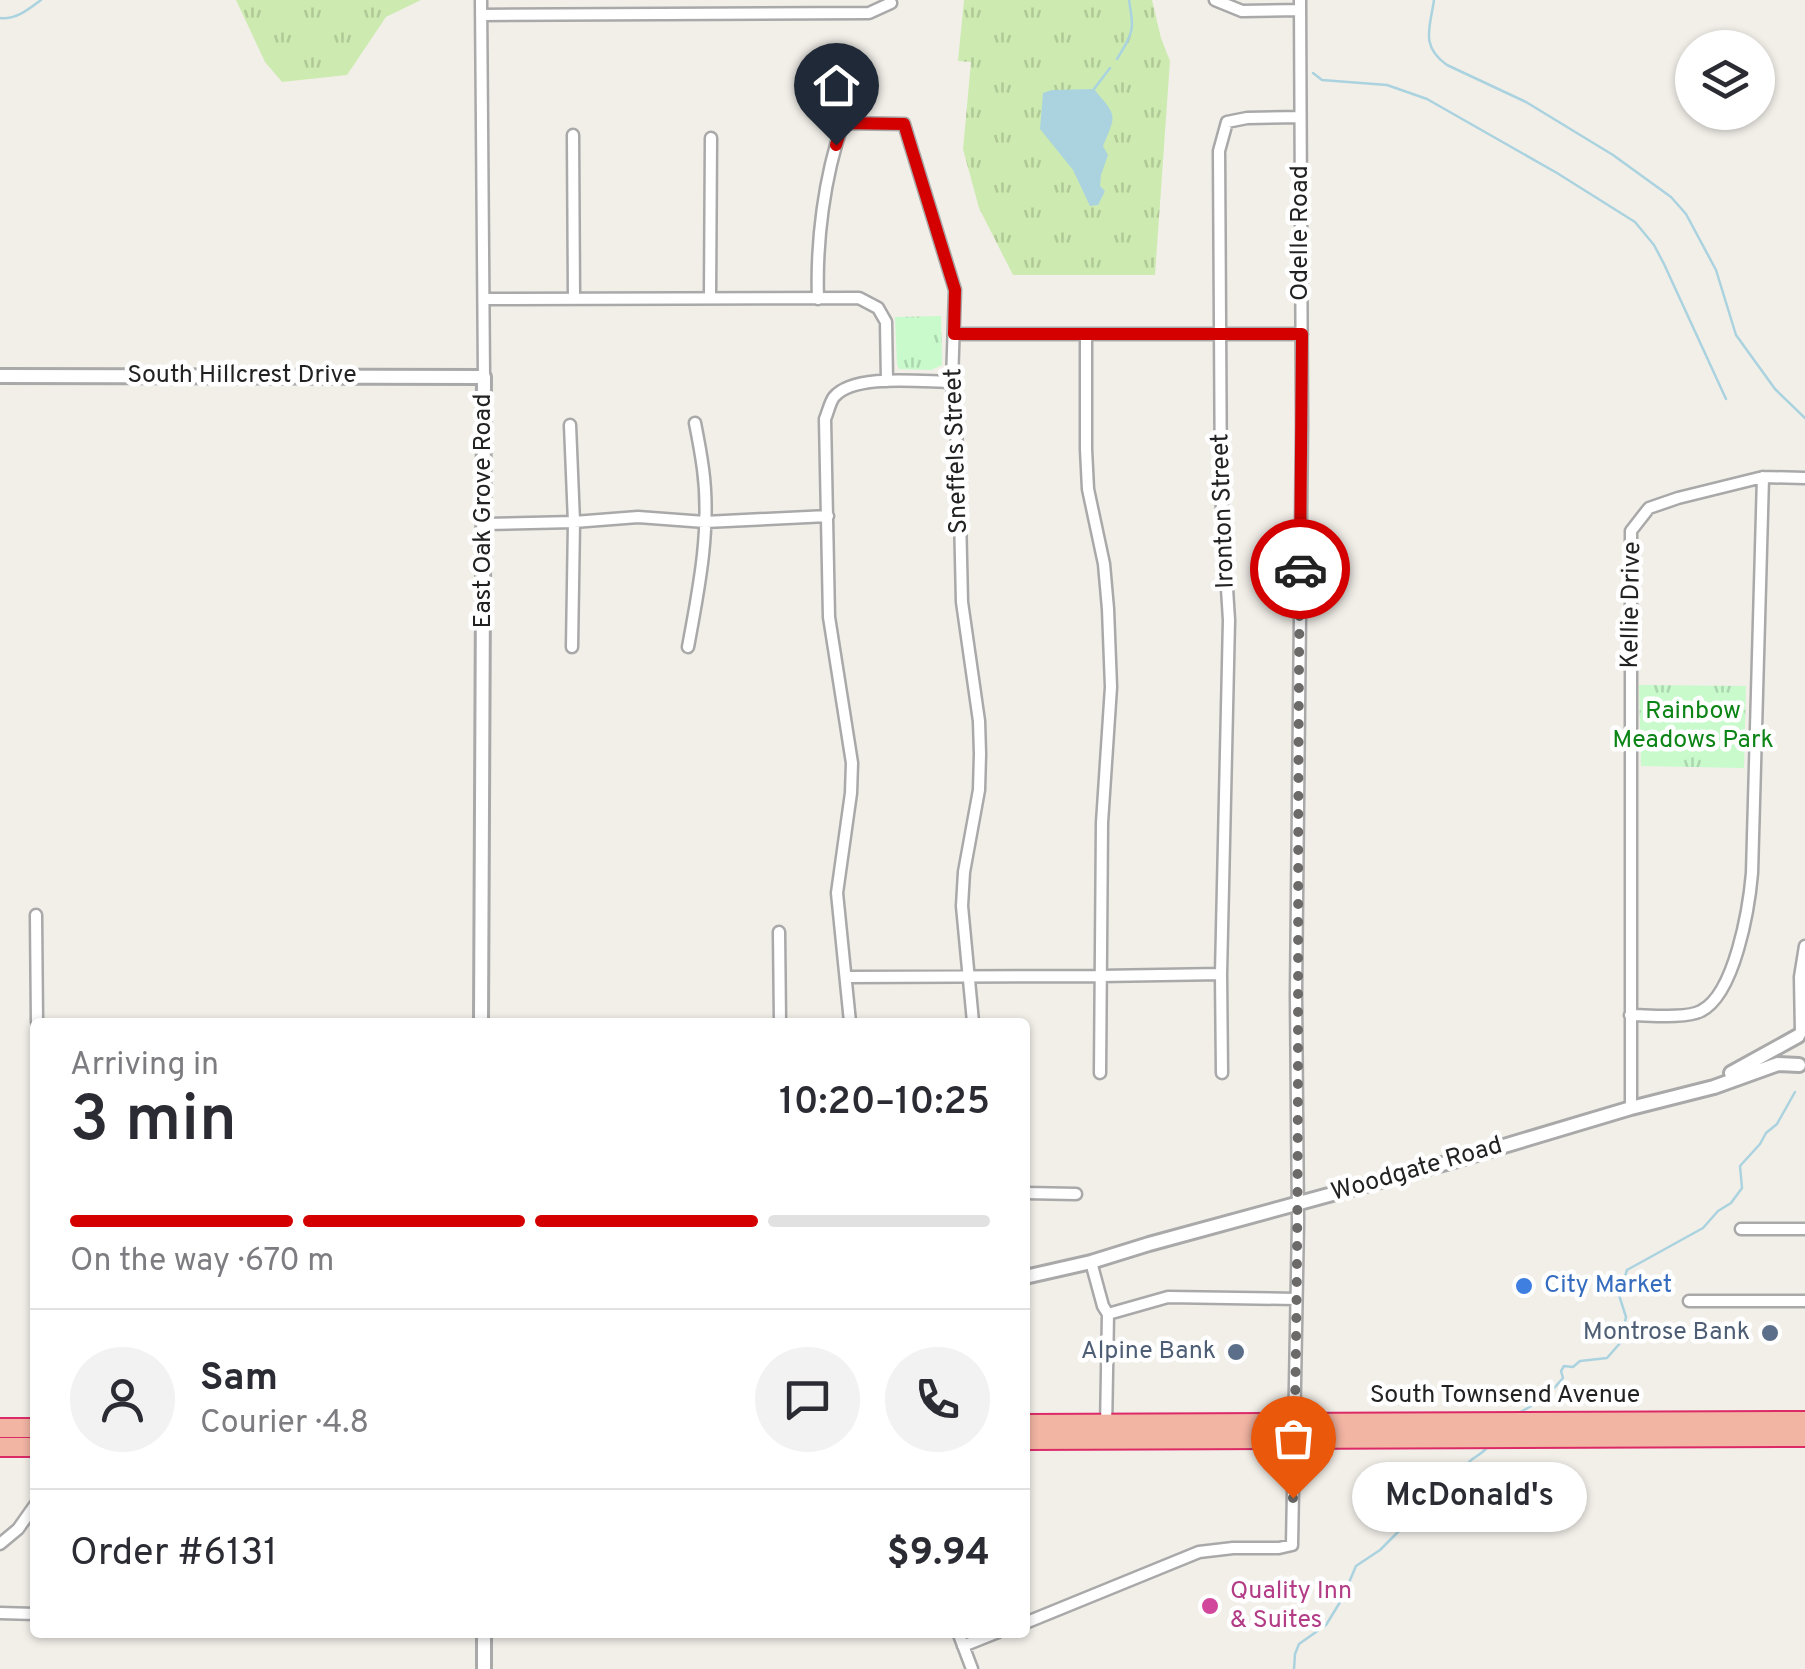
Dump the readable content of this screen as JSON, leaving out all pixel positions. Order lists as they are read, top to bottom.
{
  "streets": {
    "highway": ["South Townsend Avenue"],
    "street": [
      "Odelle Road",
      "South Hillcrest Drive",
      "Sneffels Street",
      "East Oak Grove Road",
      "Ironton Street",
      "Kellie Drive",
      "Woodgate Road"
    ]
  },
  "crossings": [
    ["Odelle Road", "Ironton Street"],
    ["Odelle Road", "Woodgate Road"],
    ["Odelle Road", "South Townsend Avenue"],
    ["South Hillcrest Drive", "East Oak Grove Road"],
    ["Kellie Drive", "Woodgate Road"]
  ],
  "parks": ["Rainbow Meadows Park"],
  "places": [
    "City Market",
    "Montrose Bank",
    "Alpine Bank",
    "McDonald's",
    "Quality Inn & Suites"
  ],
  "page": {
    "heading": ["3 min", "Arriving in", "10:20–10:25"],
    "panel": [
      "Sam",
      "Courier · 4.8",
      "Order #6131",
      "$9.94"
    ],
    "bar": "On the way · 670 m",
    "bubble": "McDonald's"
  }
}
